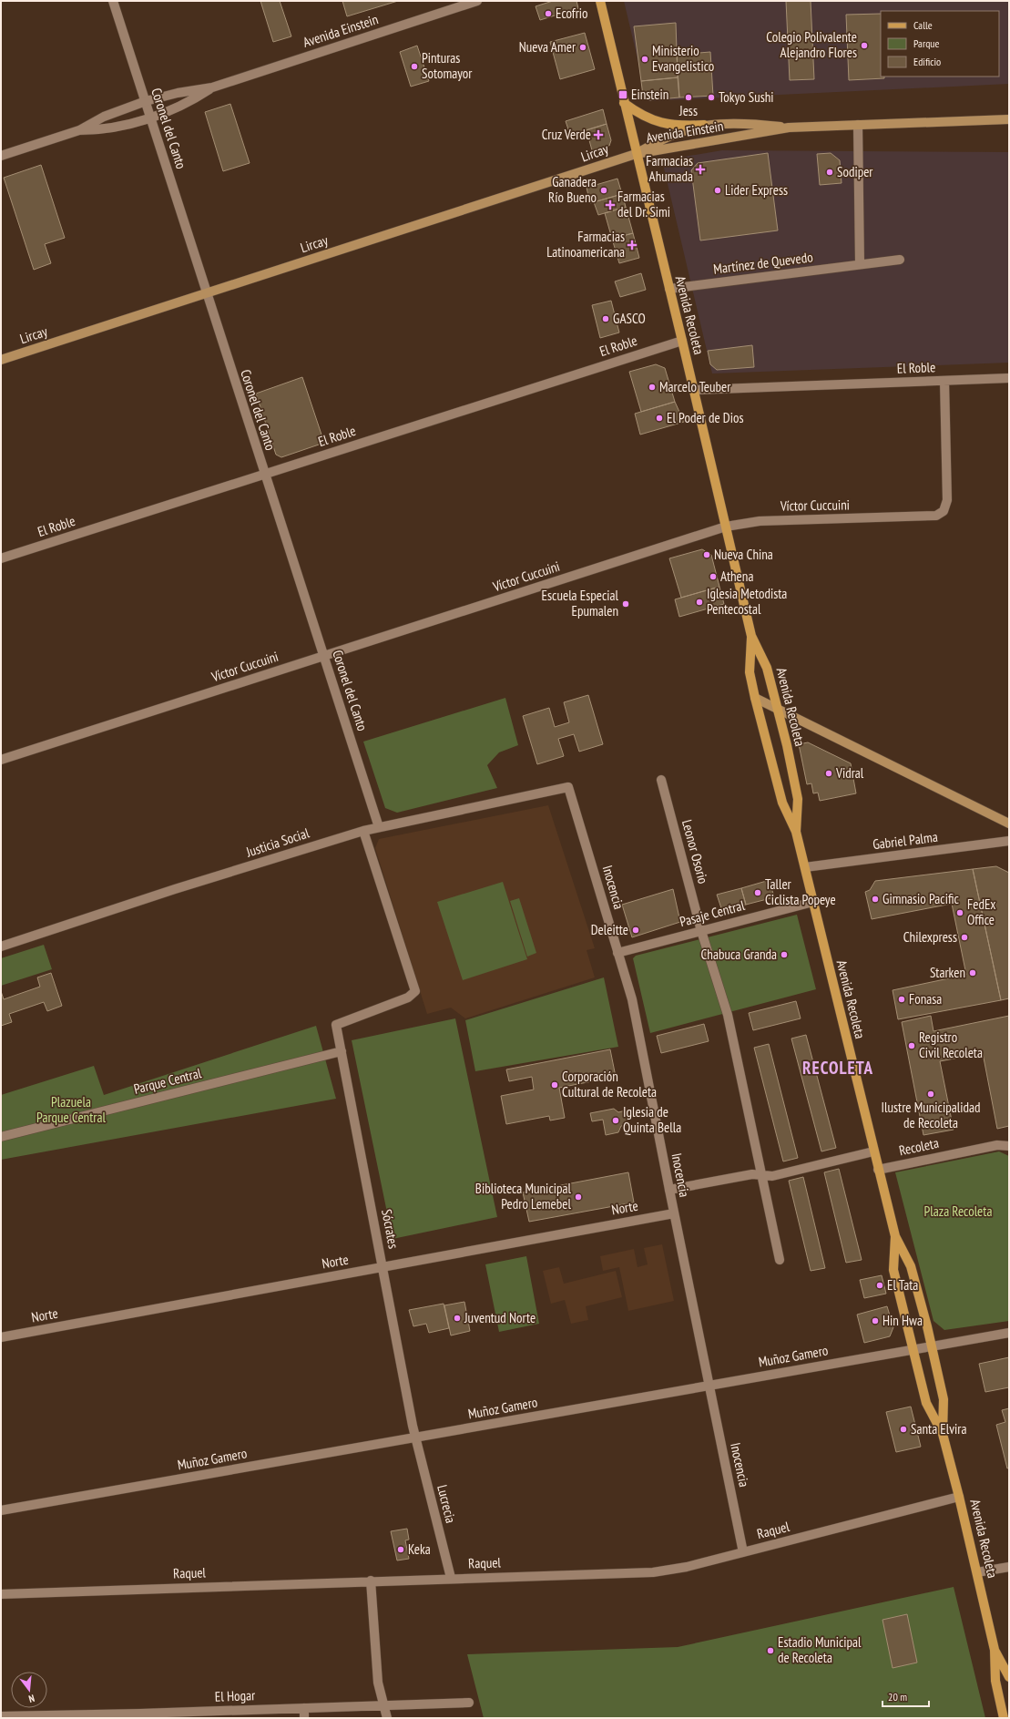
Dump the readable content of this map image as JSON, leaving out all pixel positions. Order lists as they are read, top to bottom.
{
  "streets": {
    "main road": ["Avenida Einstein", "Lircay", "Avenida Recoleta"],
    "street": [
      "Coronel del Canto",
      "Martínez de Quevedo",
      "El Roble",
      "Víctor Cuccuini",
      "Gabriel Palma",
      "Justicia Social",
      "Leonor Osorio",
      "Inocencia",
      "Pasaje Central",
      "Parque Central",
      "Recoleta",
      "Norte",
      "Sócrates",
      "Muñoz Gamero",
      "Lucrecia",
      "Raquel",
      "El Hogar"
    ]
  },
  "crossings": [
    ["Avenida Einstein", "Coronel del Canto"],
    ["Avenida Einstein", "Lircay"],
    ["Avenida Einstein", "Avenida Recoleta"],
    ["Coronel del Canto", "Lircay"],
    ["Coronel del Canto", "El Roble"],
    ["Coronel del Canto", "Víctor Cuccuini"],
    ["Coronel del Canto", "Justicia Social"],
    ["Lircay", "Avenida Recoleta"],
    ["Martínez de Quevedo", "Avenida Recoleta"],
    ["Avenida Recoleta", "El Roble"],
    ["Avenida Recoleta", "Víctor Cuccuini"],
    ["Avenida Recoleta", "Gabriel Palma"],
    ["Avenida Recoleta", "Pasaje Central"],
    ["Avenida Recoleta", "Recoleta"],
    ["Avenida Recoleta", "Muñoz Gamero"],
    ["Avenida Recoleta", "Raquel"],
    ["El Roble", "Víctor Cuccuini"],
    ["Justicia Social", "Inocencia"],
    ["Justicia Social", "Sócrates"],
    ["Leonor Osorio", "Pasaje Central"],
    ["Inocencia", "Pasaje Central"],
    ["Inocencia", "Norte"],
    ["Inocencia", "Muñoz Gamero"],
    ["Inocencia", "Raquel"],
    ["Parque Central", "Sócrates"],
    ["Norte", "Sócrates"],
    ["Sócrates", "Muñoz Gamero"],
    ["Sócrates", "Lucrecia"],
    ["Muñoz Gamero", "Lucrecia"],
    ["Lucrecia", "Raquel"]
  ],
  "districts": ["RECOLETA"],
  "parks": ["Plazuela Parque Central", "Plaza Recoleta"],
  "places": {
    "other": [
      "Ecofrio",
      "Colegio Polivalente Alejandro Flores",
      "Nueva Amer",
      "Ministerio Evangelistico",
      "Pinturas Sotomayor",
      "Jess",
      "Tokyo Sushi",
      "Sodiper",
      "Ganadera Río Bueno",
      "Lider Express",
      "GASCO",
      "Marcelo Teuber",
      "El Poder de Dios",
      "Nueva China",
      "Athena",
      "Iglesia Metodista Pentecostal",
      "Escuela Especial Epumalen",
      "Vidral",
      "Taller Ciclista Popeye",
      "Gimnasio Pacific",
      "FedEx Office",
      "Deleitte",
      "Chilexpress",
      "Chabuca Granda",
      "Starken",
      "Fonasa",
      "Registro Civil Recoleta",
      "Corporación Cultural de Recoleta",
      "Ilustre Municipalidad de Recoleta",
      "Iglesia de Quinta Bella",
      "Biblioteca Municipal Pedro Lemebel",
      "El Tata",
      "Juventud Norte",
      "Hin Hwa",
      "Santa Elvira",
      "Keka",
      "Estadio Municipal de Recoleta"
    ],
    "transit": ["Einstein"],
    "health": [
      "Cruz Verde",
      "Farmacias Ahumada",
      "Farmacias del Dr. Simi",
      "Farmacias Latinoamericana"
    ]
  },
  "legend": ["Calle", "Parque", "Edificio"],
  "scale_bar": "20 m",
  "north": "bottom"
}
